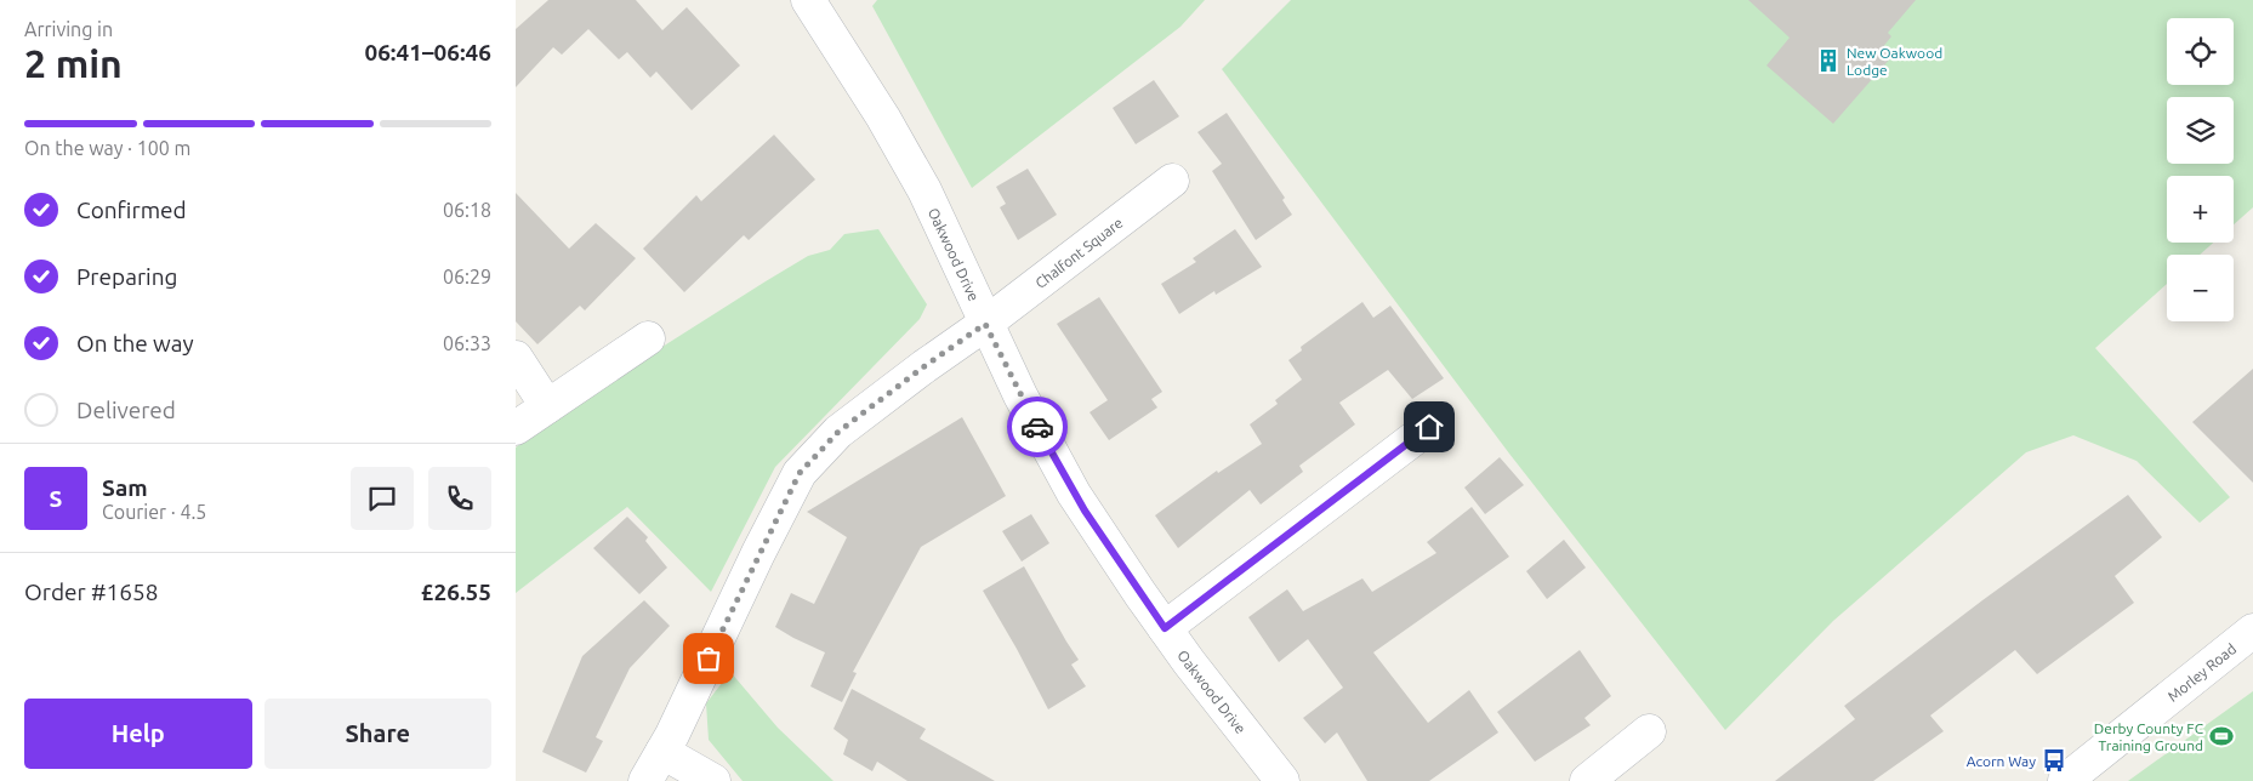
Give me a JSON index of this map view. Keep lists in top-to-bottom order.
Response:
{
  "streets": {
    "street": ["Chalfont Square", "Oakwood Drive", "Morley Road"]
  },
  "crossings": [
    ["Chalfont Square", "Oakwood Drive"]
  ],
  "places": {
    "building": ["New Oakwood Lodge"],
    "sports": ["Derby County FC Training Ground"],
    "bus stop": ["Acorn Way"]
  },
  "page": {
    "heading": ["2 min", "Arriving in", "06:41–06:46"],
    "panel": [
      "Sam",
      "Courier · 4.5",
      "Order #1658",
      "£26.55"
    ],
    "map_buttons": ["+", "−"],
    "bar": "On the way · 100 m",
    "list": [
      ["Confirmed", "06:18"],
      ["Preparing", "06:29"],
      ["On the way", "06:33"],
      "Delivered"
    ],
    "round": "S",
    "buttons": ["Help", "Share"]
  }
}
